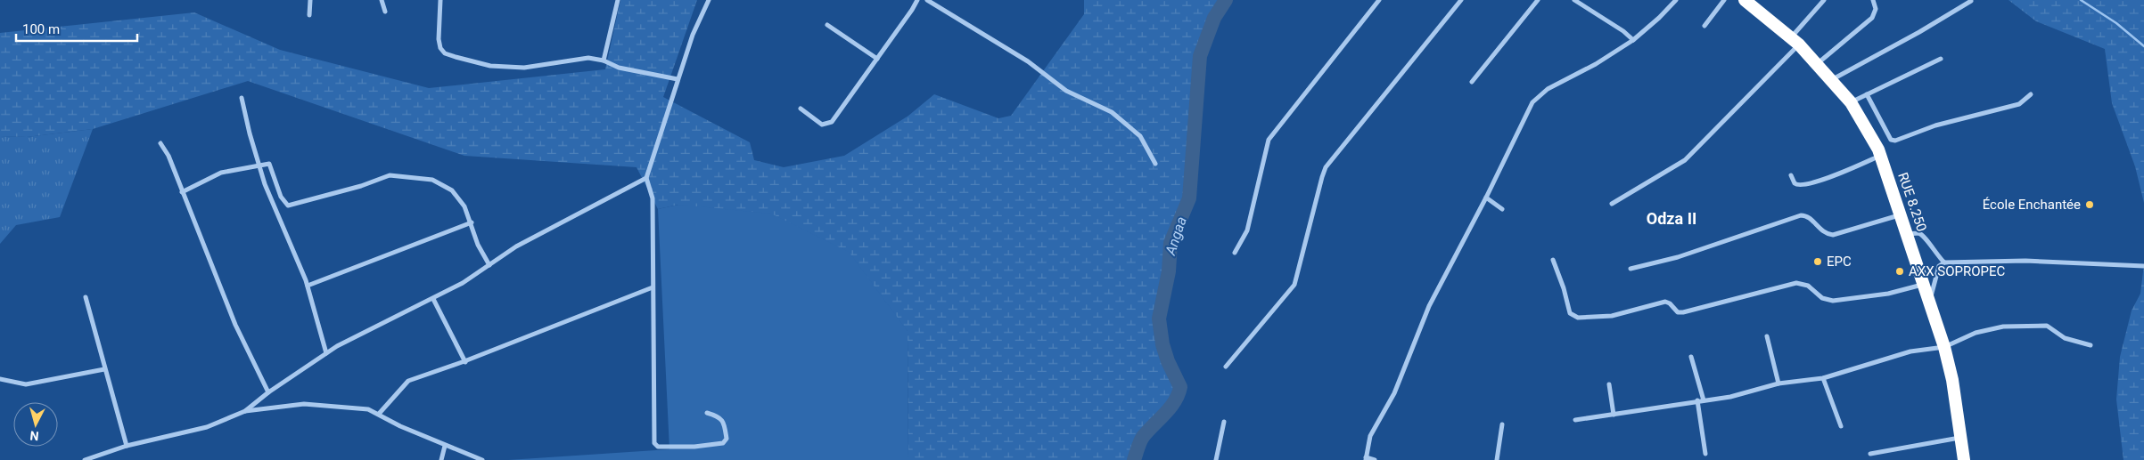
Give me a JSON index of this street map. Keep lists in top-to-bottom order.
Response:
{
  "streets": {
    "highway": ["RUE 8.250"]
  },
  "districts": ["Odza II"],
  "water": ["Angaa"],
  "places": ["École Enchantée", "EPC", "AXX SOPROPEC"],
  "scale_bar": "100 m",
  "north": "bottom"
}
